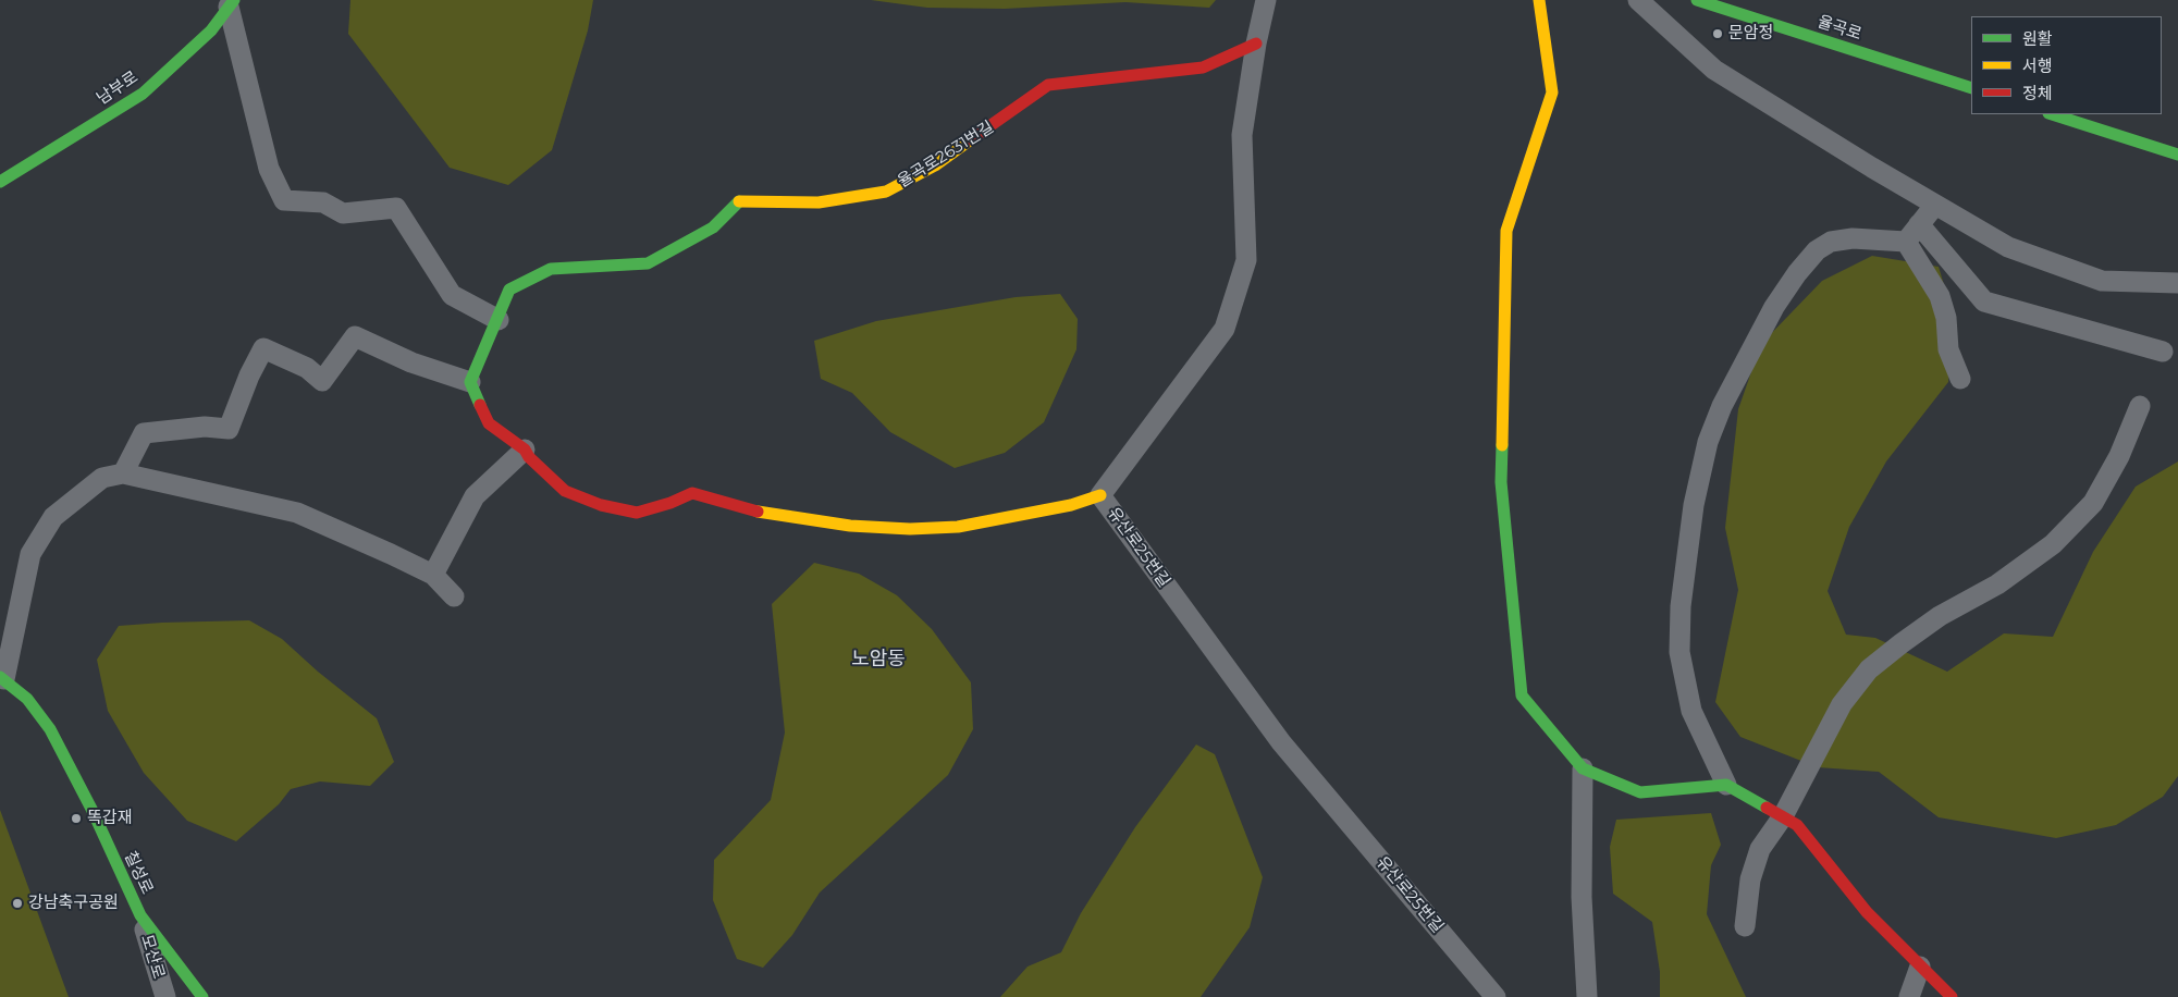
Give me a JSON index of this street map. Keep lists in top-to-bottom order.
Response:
{
  "streets": {
    "street": [
      "율곡로",
      "남부로",
      "율곡로2631번길",
      "유산로25번길",
      "칠성로",
      "모산로"
    ]
  },
  "crossings": [
    ["칠성로", "모산로"]
  ],
  "districts": ["노암동"],
  "places": ["문암정", "똑갑재", "강남축구공원"],
  "legend": ["원활", "서행", "정체"]
}
